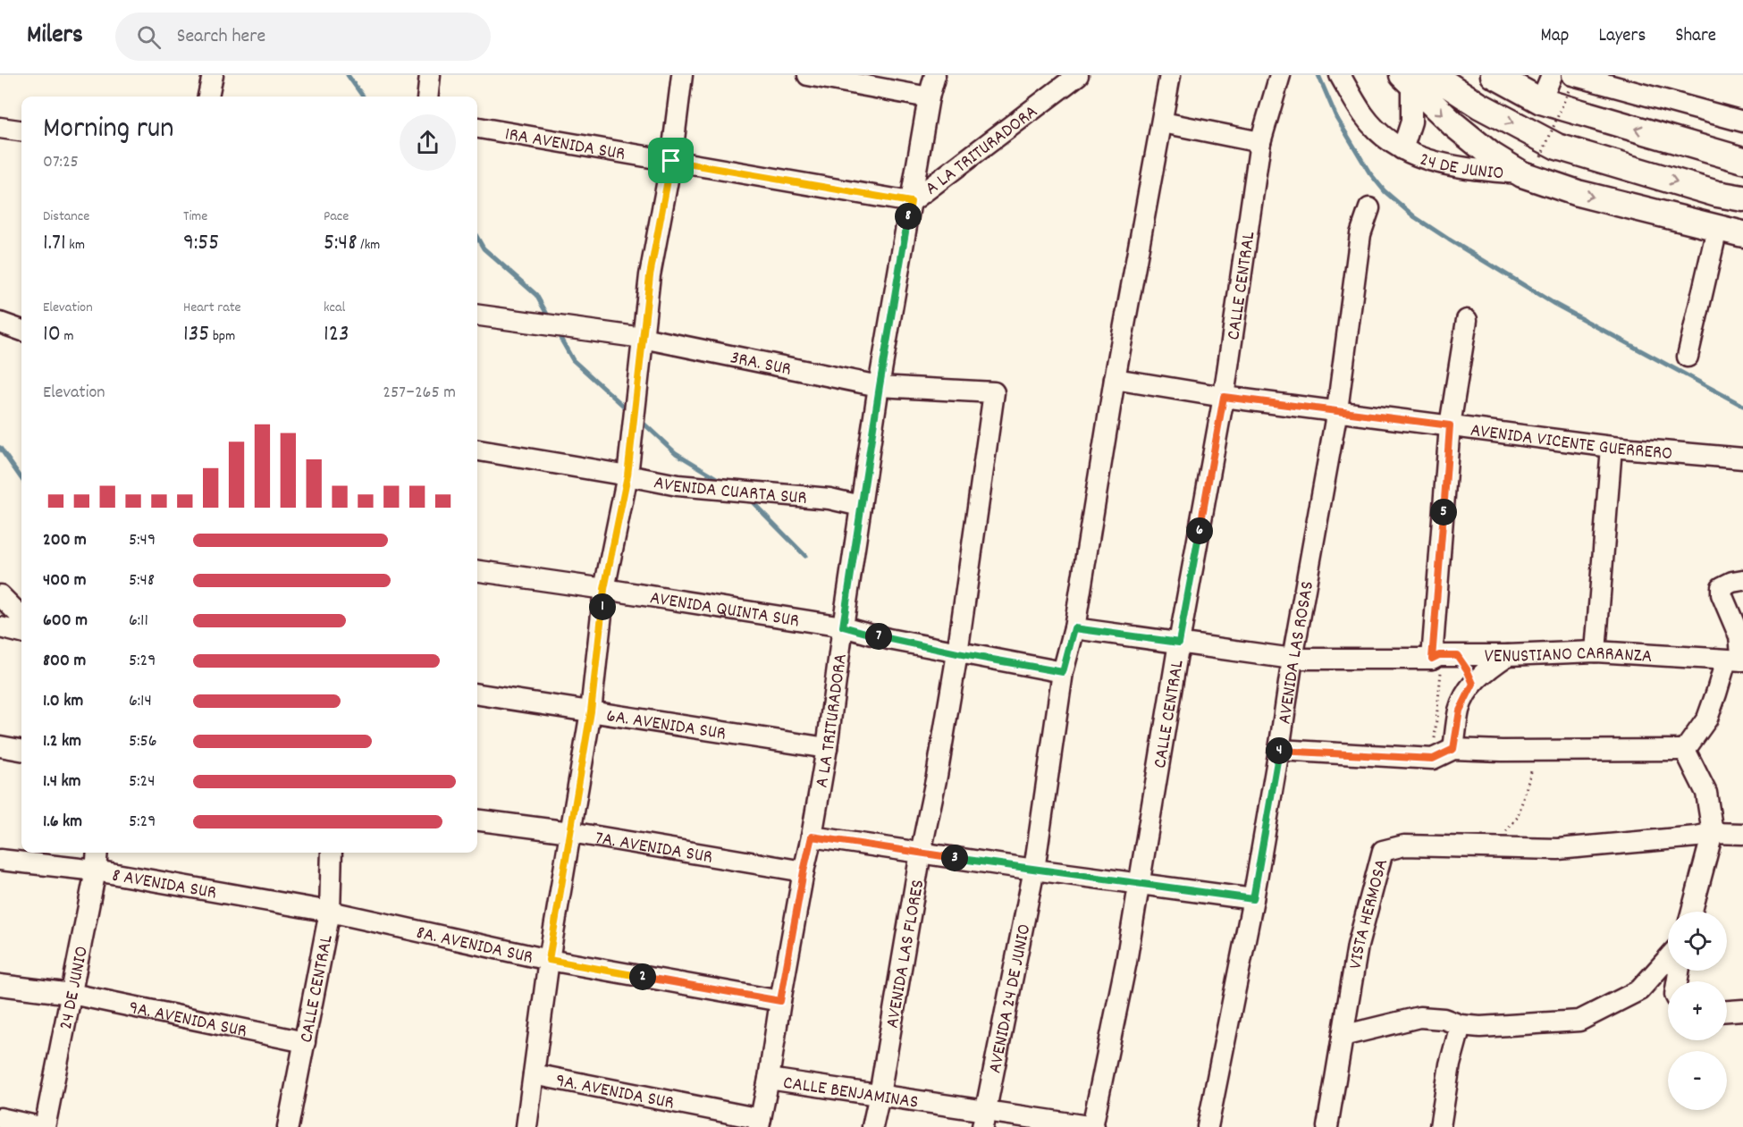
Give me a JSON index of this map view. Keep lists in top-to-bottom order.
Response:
{
  "streets": {
    "street": [
      "1RA AVENIDA SUR",
      "A LA TRITURADORA",
      "24 DE JUNIO",
      "CALLE CENTRAL",
      "3RA. SUR",
      "AVENIDA VICENTE GUERRERO",
      "AVENIDA CUARTA SUR",
      "AVENIDA QUINTA SUR",
      "AVENIDA LAS ROSAS",
      "VENUSTIANO CARRANZA",
      "6A. AVENIDA SUR",
      "7A. AVENIDA SUR",
      "8 AVENIDA SUR",
      "VISTA HERMOSA",
      "8A. AVENIDA SUR",
      "AVENIDA LAS FLORES",
      "AVENIDA 24 DE JUNIO",
      "9A. AVENIDA SUR",
      "CALLE BENJAMINAS"
    ]
  },
  "crossings": [
    ["1RA AVENIDA SUR", "A LA TRITURADORA"],
    ["A LA TRITURADORA", "3RA. SUR"],
    ["A LA TRITURADORA", "AVENIDA CUARTA SUR"],
    ["A LA TRITURADORA", "AVENIDA QUINTA SUR"],
    ["A LA TRITURADORA", "6A. AVENIDA SUR"],
    ["A LA TRITURADORA", "7A. AVENIDA SUR"],
    ["A LA TRITURADORA", "8A. AVENIDA SUR"],
    ["A LA TRITURADORA", "9A. AVENIDA SUR"],
    ["A LA TRITURADORA", "CALLE BENJAMINAS"],
    ["24 DE JUNIO", "8 AVENIDA SUR"],
    ["24 DE JUNIO", "9A. AVENIDA SUR"],
    ["CALLE CENTRAL", "AVENIDA VICENTE GUERRERO"],
    ["CALLE CENTRAL", "VENUSTIANO CARRANZA"],
    ["CALLE CENTRAL", "8 AVENIDA SUR"],
    ["CALLE CENTRAL", "8A. AVENIDA SUR"],
    ["CALLE CENTRAL", "9A. AVENIDA SUR"],
    ["CALLE CENTRAL", "CALLE BENJAMINAS"],
    ["3RA. SUR", "AVENIDA LAS FLORES"],
    ["AVENIDA VICENTE GUERRERO", "AVENIDA LAS ROSAS"],
    ["AVENIDA VICENTE GUERRERO", "AVENIDA 24 DE JUNIO"],
    ["AVENIDA QUINTA SUR", "AVENIDA LAS FLORES"],
    ["AVENIDA QUINTA SUR", "AVENIDA 24 DE JUNIO"],
    ["AVENIDA LAS ROSAS", "VENUSTIANO CARRANZA"],
    ["VENUSTIANO CARRANZA", "AVENIDA 24 DE JUNIO"],
    ["8 AVENIDA SUR", "8A. AVENIDA SUR"],
    ["AVENIDA LAS FLORES", "CALLE BENJAMINAS"],
    ["AVENIDA 24 DE JUNIO", "CALLE BENJAMINAS"]
  ],
  "page": {
    "header": "Milers",
    "search": "Search here",
    "nav": ["Map", "Layers", "Share"],
    "heading": ["Morning run", "07:25"],
    "stats": [
      ["Distance", "1.71 km"],
      ["Time", "9:55"],
      ["Pace", "5:48 /km"],
      ["Elevation", "10 m"],
      ["Heart rate", "135 bpm"],
      ["kcal", "123"]
    ],
    "pins": [
      "8",
      "5",
      "6",
      "1",
      "7",
      "4",
      "3",
      "2"
    ],
    "chart": ["Elevation", "257–265 m"],
    "list": [
      {
        "name": "200 m",
        "note": "5:49"
      },
      {
        "name": "400 m",
        "note": "5:48"
      },
      {
        "name": "600 m",
        "note": "6:11"
      },
      {
        "name": "800 m",
        "note": "5:29"
      },
      {
        "name": "1.0 km",
        "note": "6:14"
      },
      {
        "name": "1.2 km",
        "note": "5:56"
      },
      {
        "name": "1.4 km",
        "note": "5:24"
      },
      {
        "name": "1.6 km",
        "note": "5:29"
      }
    ],
    "map_buttons": ["+", "−"]
  }
}
